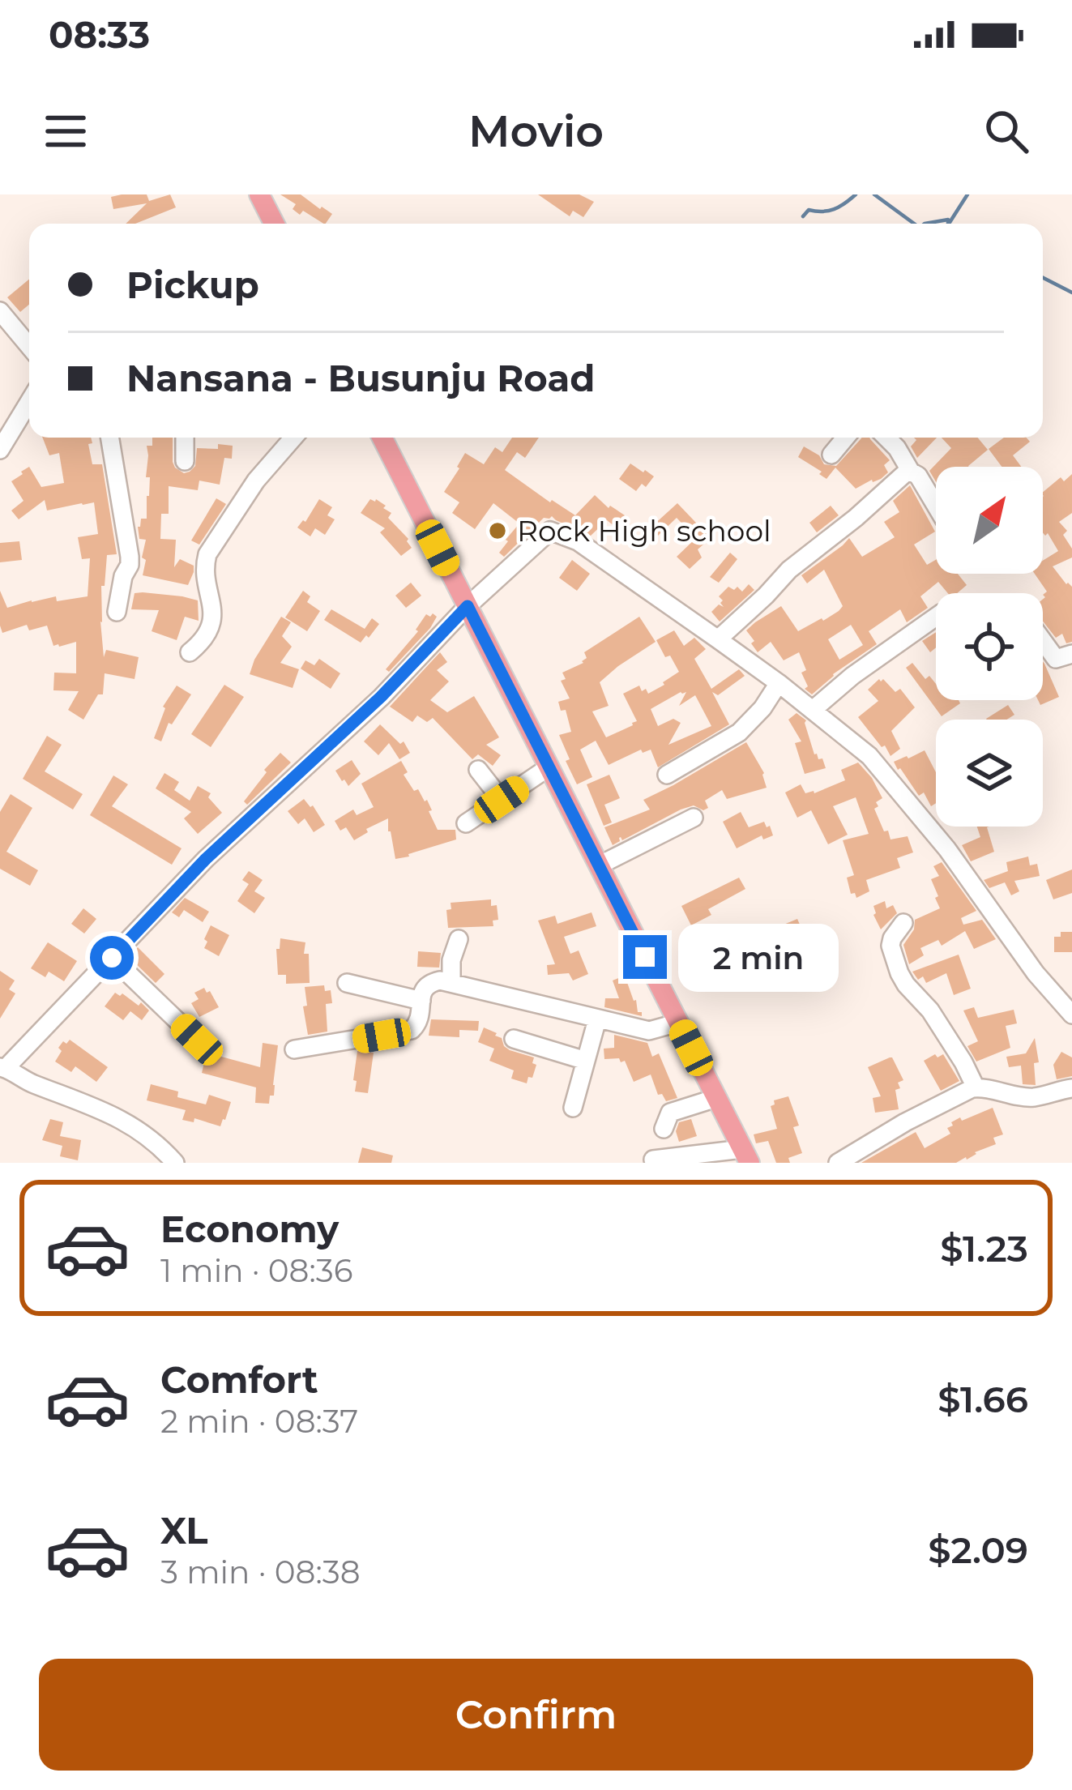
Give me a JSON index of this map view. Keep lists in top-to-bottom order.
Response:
{
  "places": ["Rock High school"],
  "north": "top right",
  "page": {
    "status": "08:33",
    "header": "Movio",
    "banner": ["Pickup", "Nansana - Busunju Road"],
    "bubble": "2 min",
    "list": [
      {
        "name": "Economy",
        "note": "1 min · 08:36",
        "value": "$1.23"
      },
      {
        "name": "Comfort",
        "note": "2 min · 08:37",
        "value": "$1.66"
      },
      {
        "name": "XL",
        "note": "3 min · 08:38",
        "value": "$2.09"
      }
    ],
    "buttons": "Confirm"
  }
}
